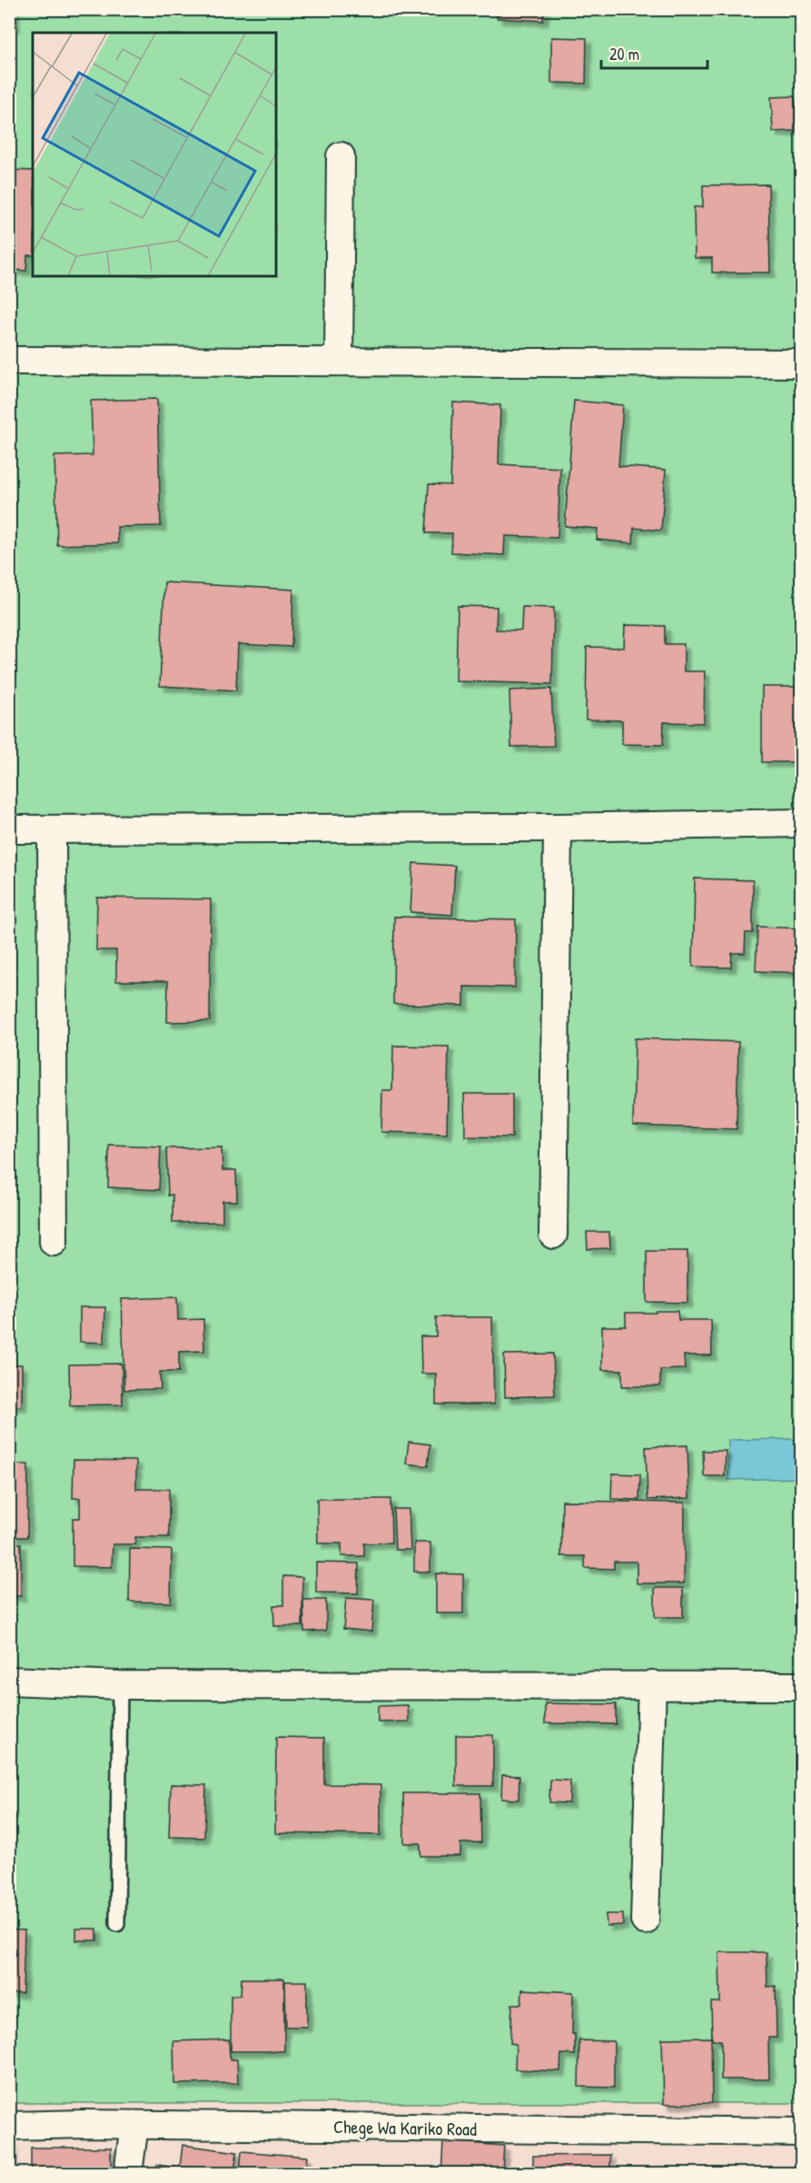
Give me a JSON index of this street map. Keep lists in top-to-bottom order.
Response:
{
  "streets": {
    "street": ["Chege Wa Kariko Road"]
  },
  "scale_bar": "20 m"
}
